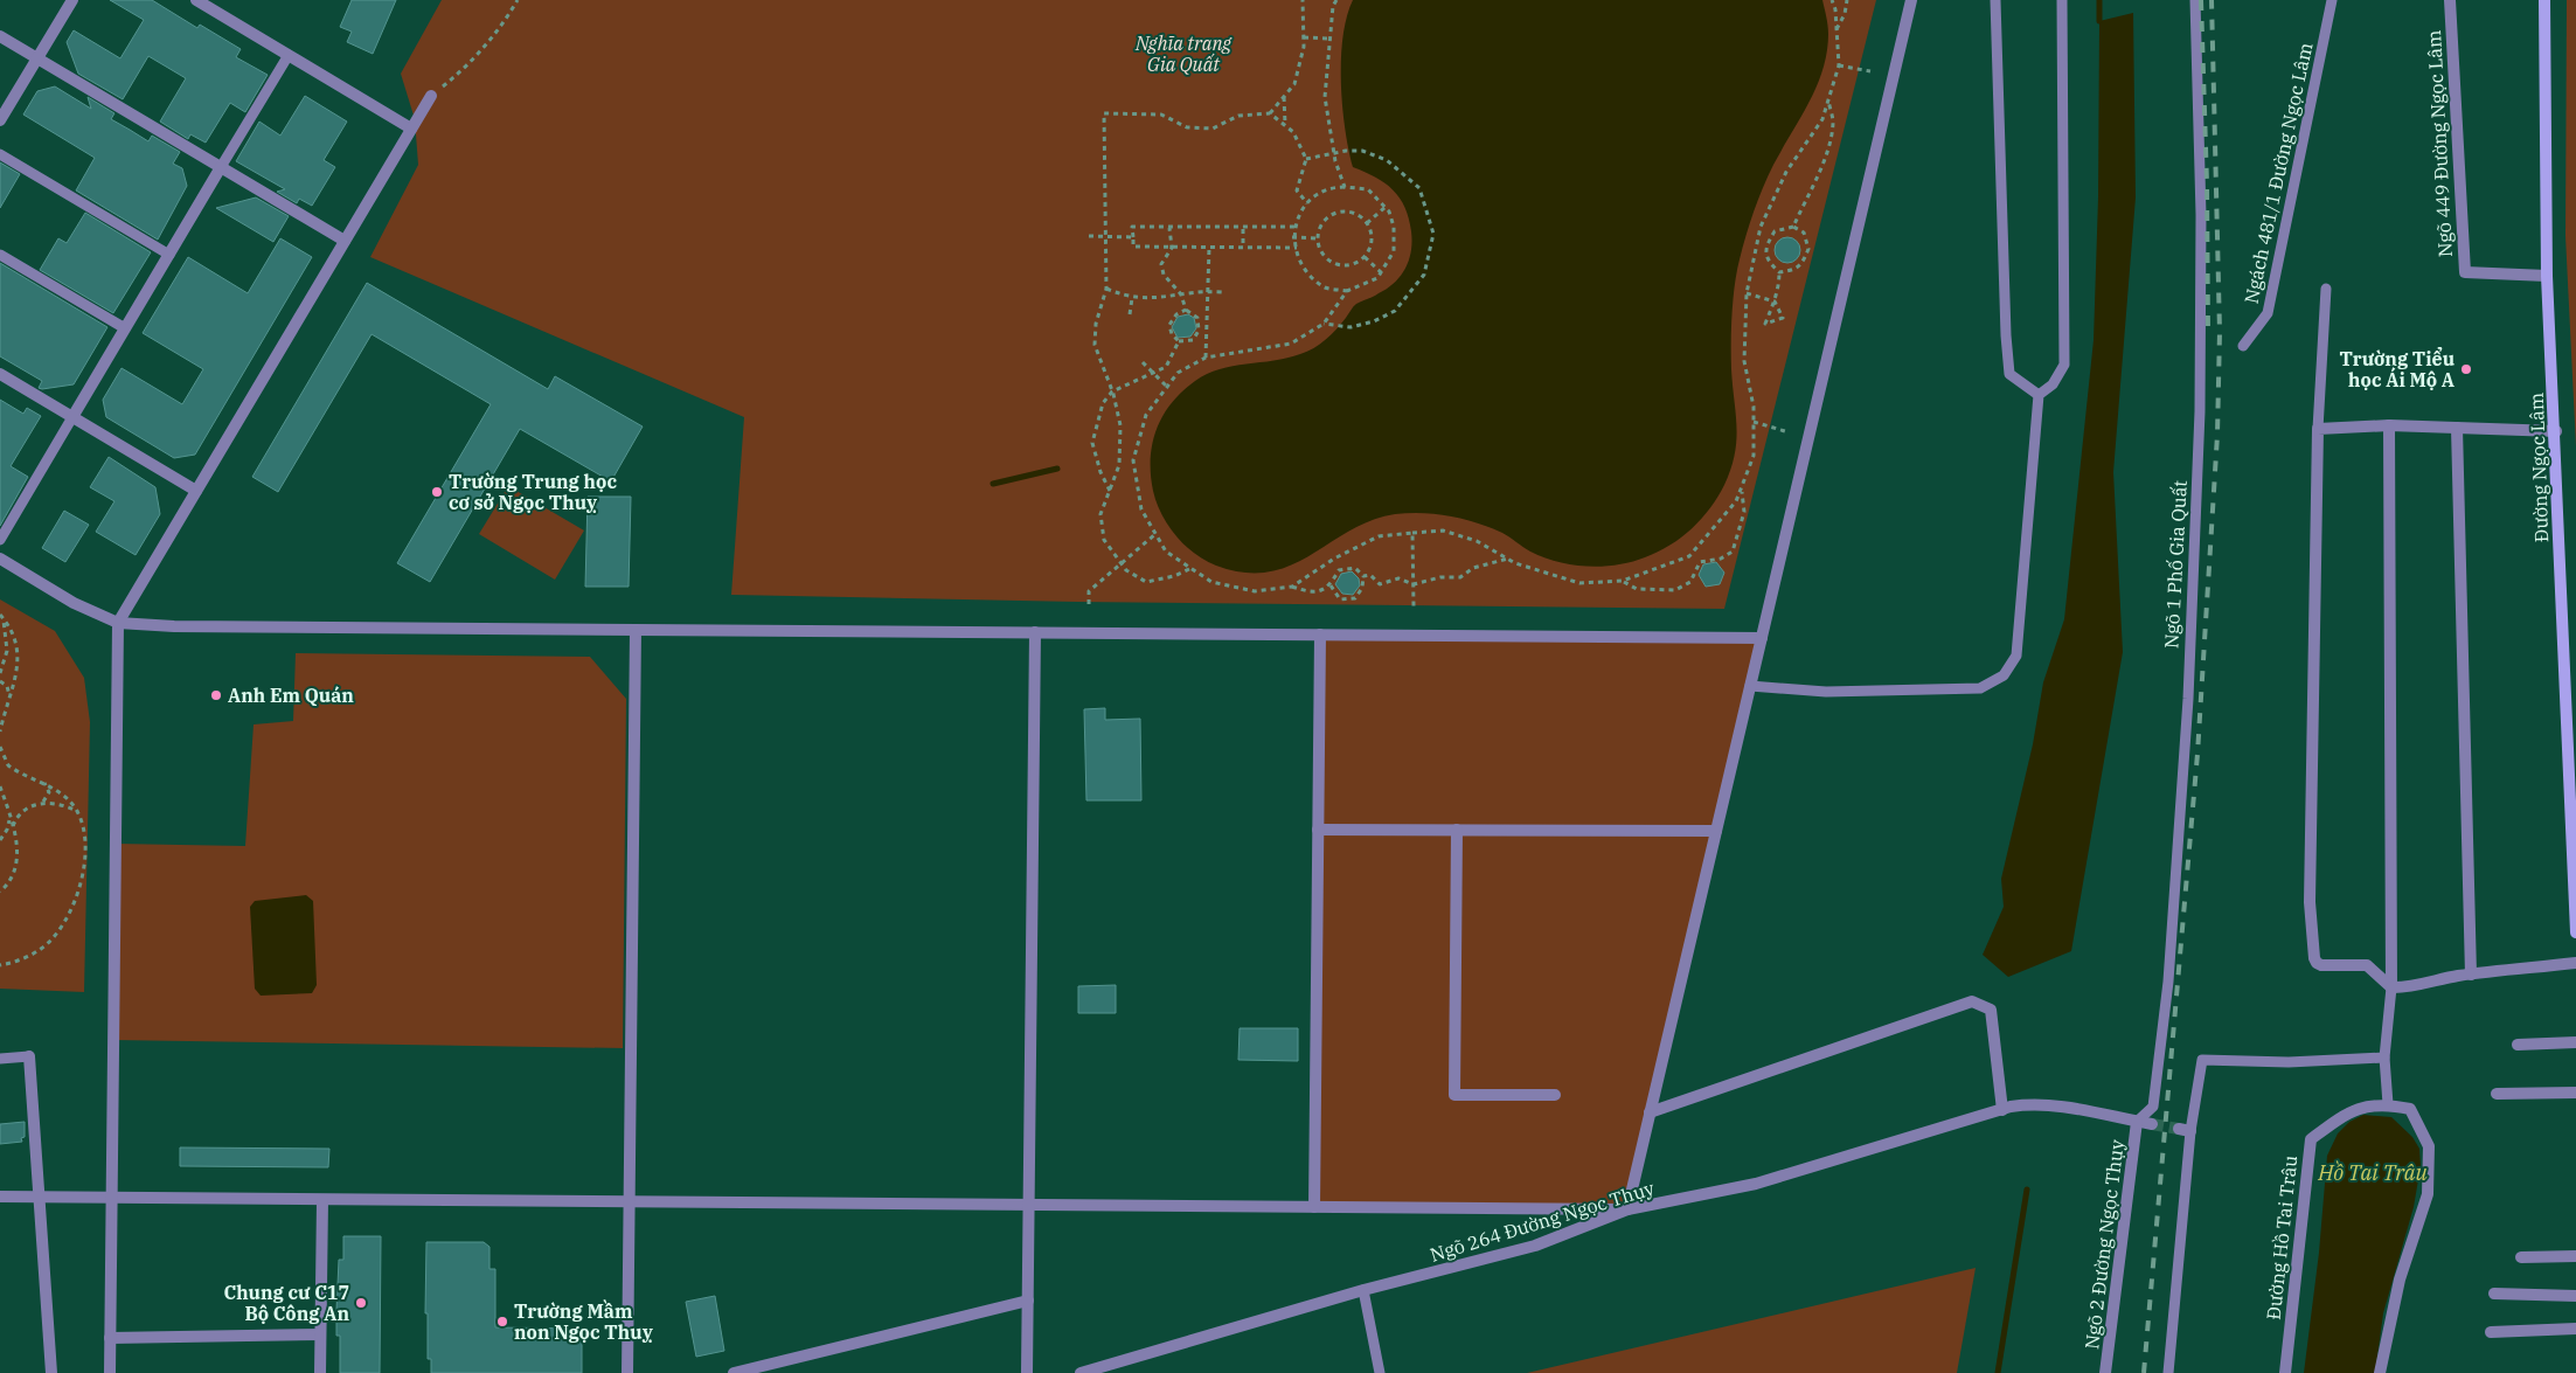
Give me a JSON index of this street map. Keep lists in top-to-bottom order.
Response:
{
  "streets": {
    "main road": ["Đường Ngọc Lâm"],
    "street": [
      "Ngõ 449 Đường Ngọc Lâm",
      "Ngõ 264 Đường Ngọc Thụy",
      "Đường Hồ Tai Trâu",
      "Ngõ 2 Đường Ngọc Thụy"
    ],
    "lane": ["Ngách 481/1 Đường Ngọc Lâm", "Ngõ 1 Phố Gia Quất"]
  },
  "crossings": [
    ["Ngõ 449 Đường Ngọc Lâm", "Đường Ngọc Lâm"],
    ["Ngõ 1 Phố Gia Quất", "Ngõ 264 Đường Ngọc Thụy"],
    ["Ngõ 1 Phố Gia Quất", "Ngõ 2 Đường Ngọc Thụy"],
    ["Ngõ 264 Đường Ngọc Thụy", "Ngõ 2 Đường Ngọc Thụy"]
  ],
  "water": ["Hồ Tai Trâu"],
  "parks": ["Nghĩa trang Gia Quất"],
  "places": [
    "Trường Tiểu học Ái Mộ A",
    "Trường Trung học cơ sở Ngọc Thuỵ",
    "Anh Em Quán",
    "Chung cư C17 Bộ Công An",
    "Trường Mầm non Ngọc Thuỵ"
  ]
}
